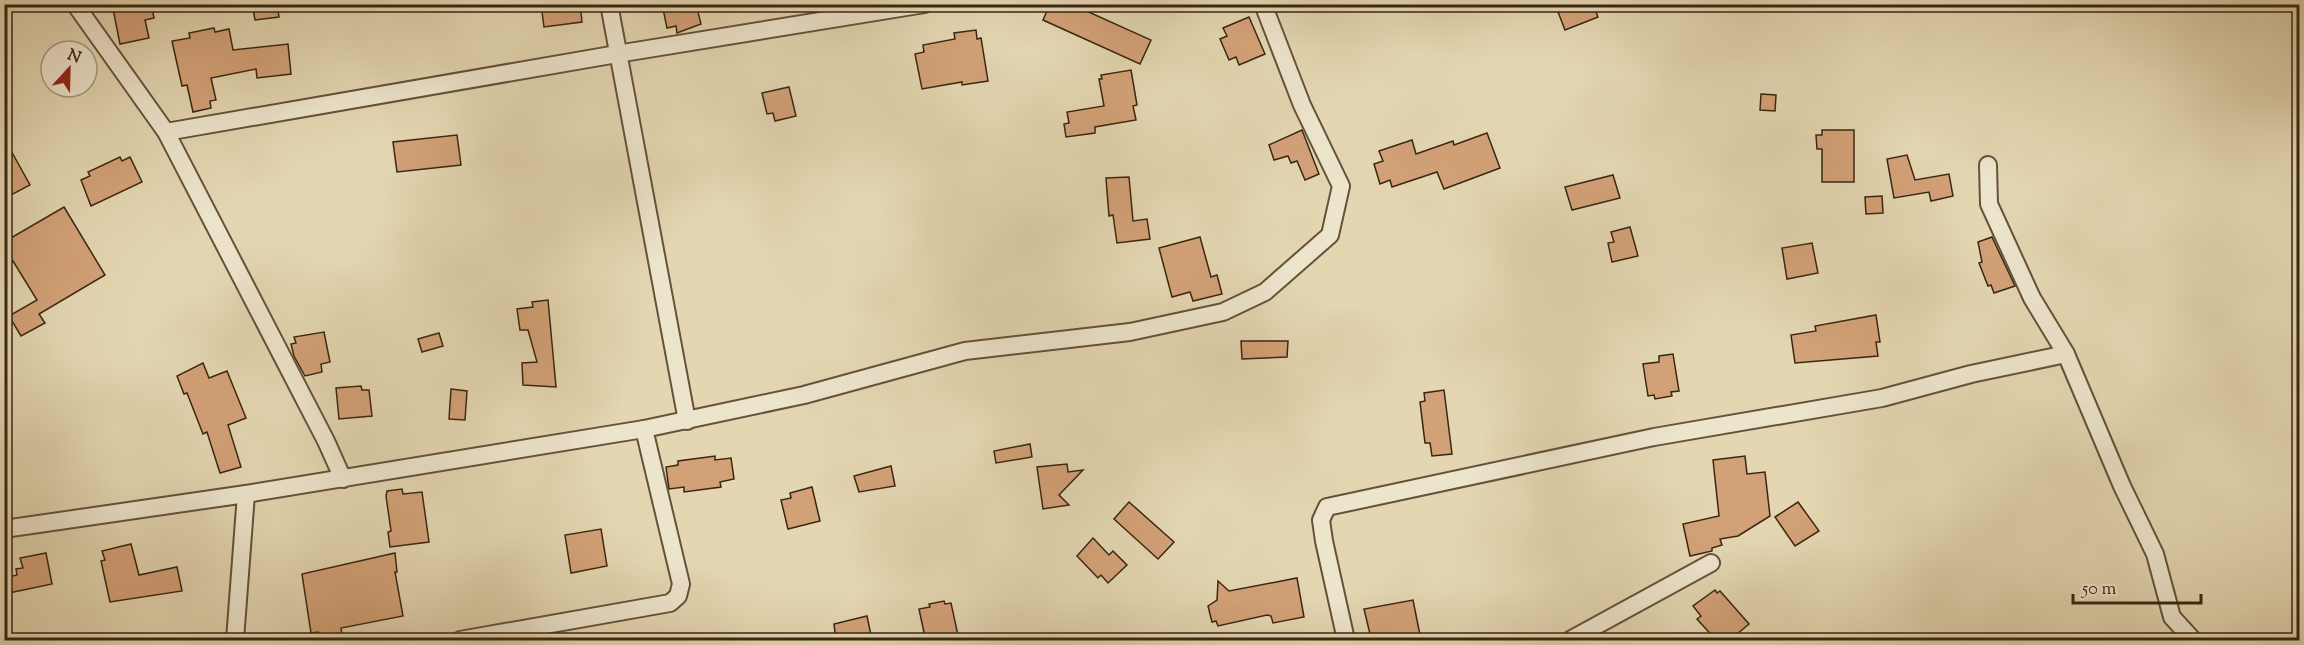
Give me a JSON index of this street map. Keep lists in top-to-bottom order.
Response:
{
  "scale_bar": "50 m",
  "north": "top"
}
